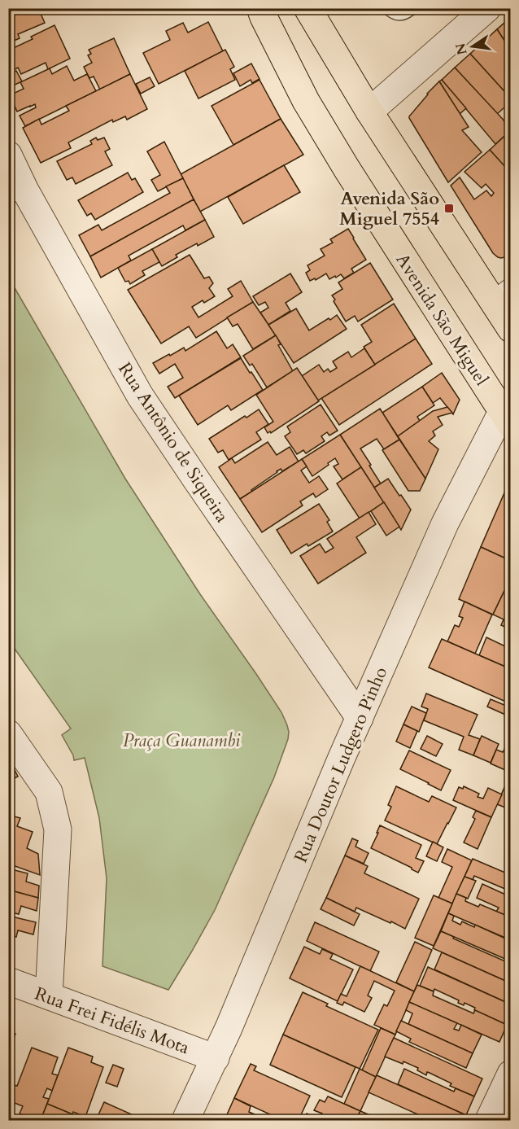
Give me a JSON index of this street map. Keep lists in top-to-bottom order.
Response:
{
  "streets": {
    "main road": ["Avenida São Miguel"],
    "street": ["Rua Antônio de Siqueira", "Rua Doutor Ludgero Pinho", "Rua Frei Fidélis Mota"]
  },
  "crossings": [
    ["Avenida São Miguel", "Rua Doutor Ludgero Pinho"],
    ["Rua Antônio de Siqueira", "Rua Doutor Ludgero Pinho"],
    ["Rua Doutor Ludgero Pinho", "Rua Frei Fidélis Mota"]
  ],
  "parks": ["Praça Guanambi"],
  "places": {
    "transit": ["Avenida São Miguel 7554"]
  },
  "north": "left"
}
